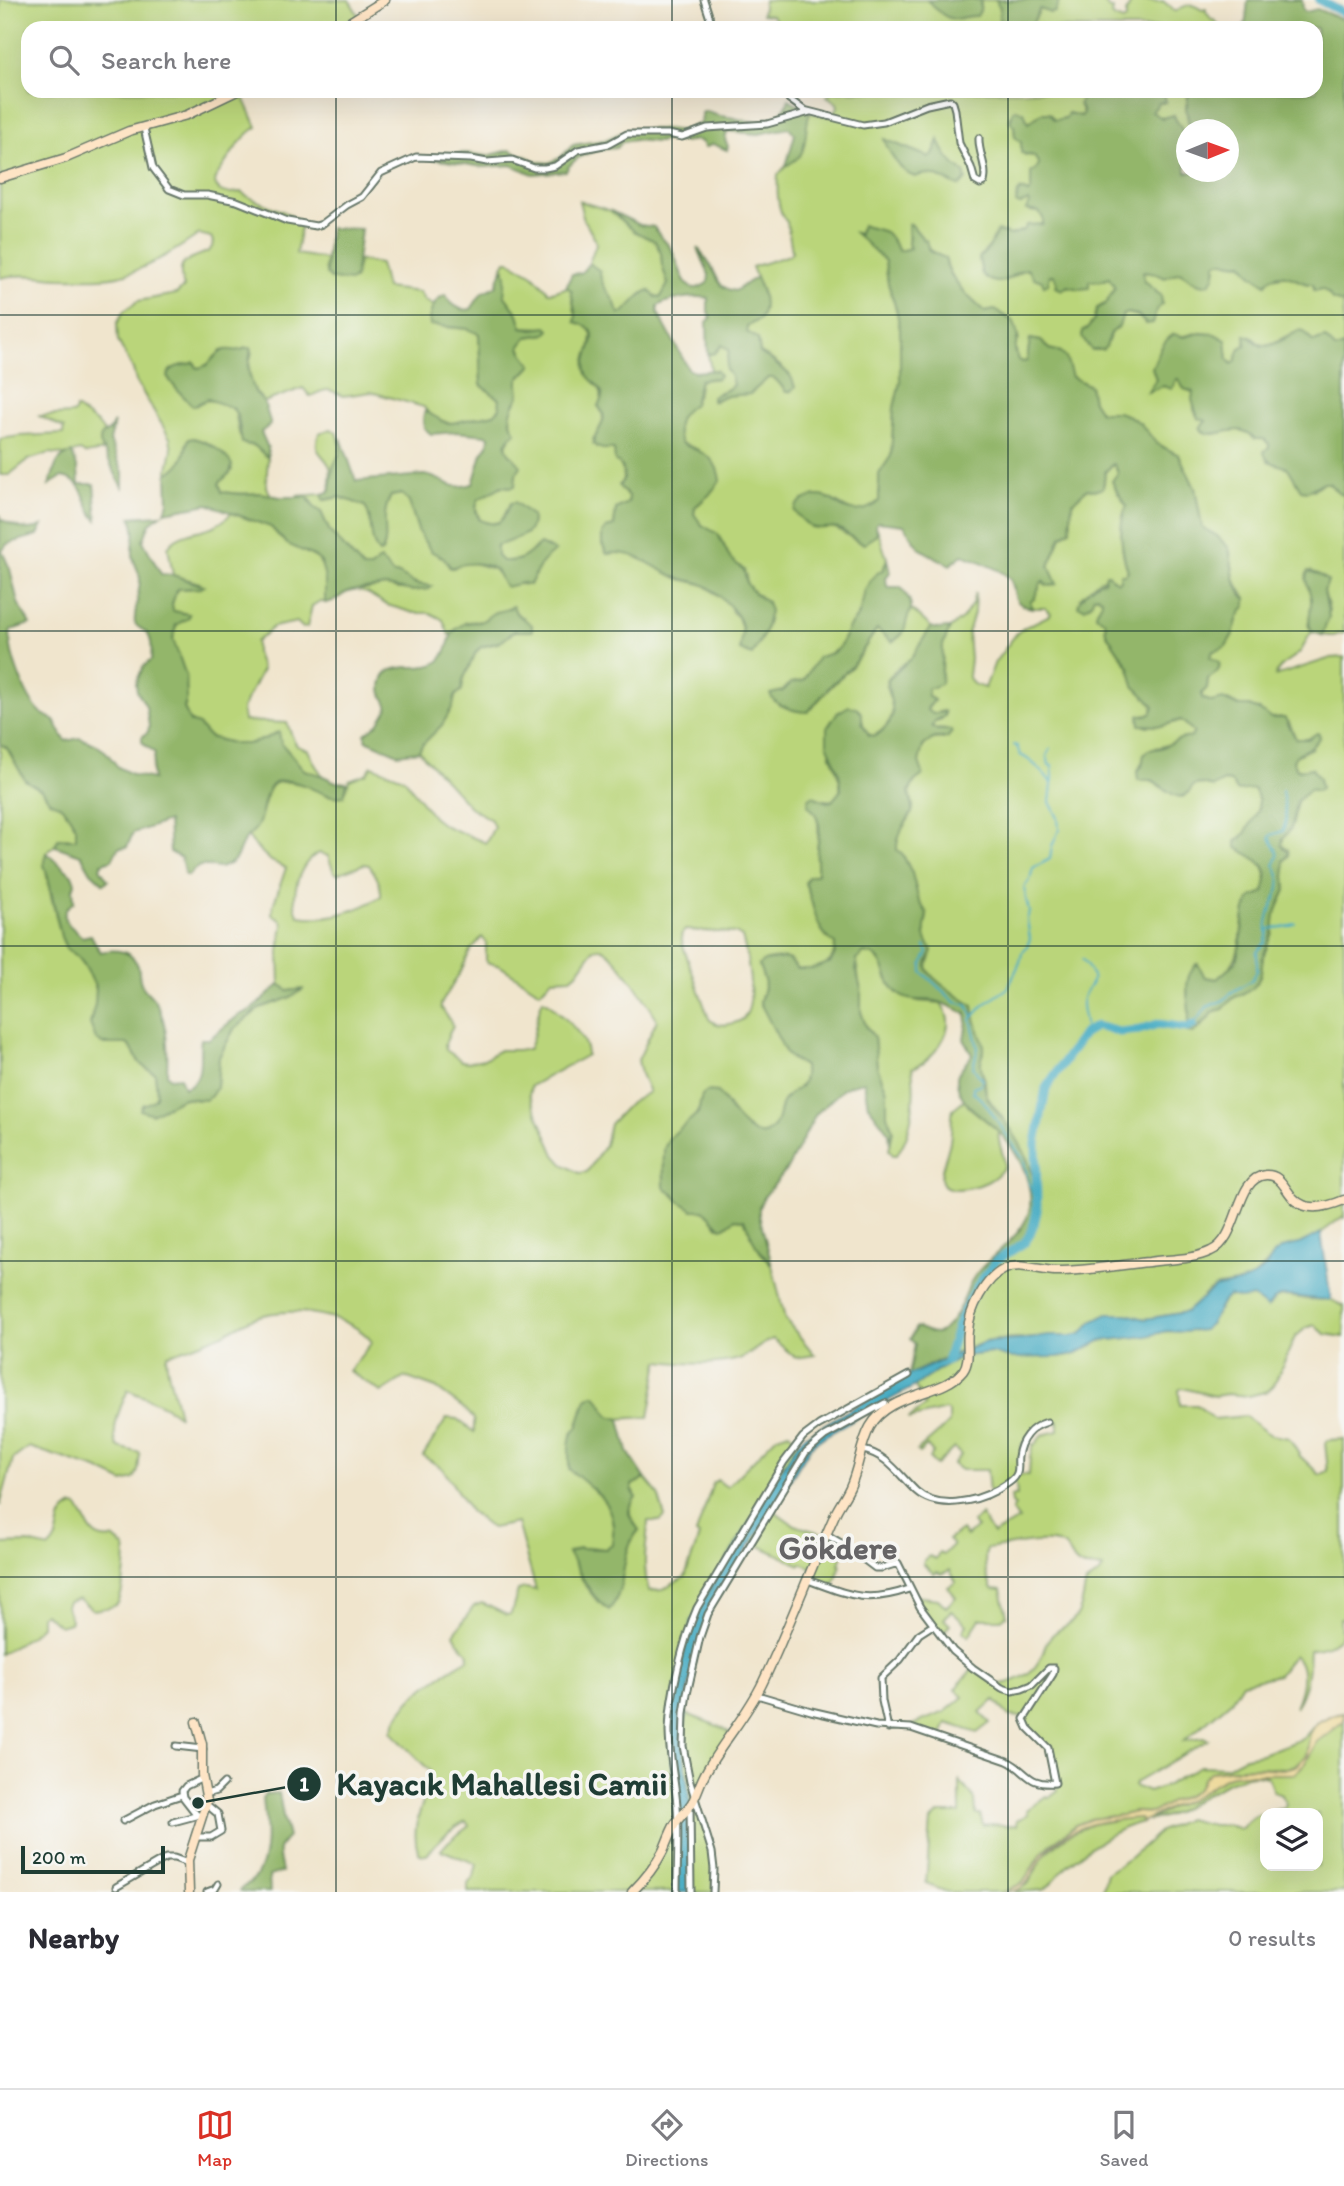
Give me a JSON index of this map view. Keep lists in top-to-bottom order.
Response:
{
  "districts": ["Gökdere"],
  "places": ["Kayacık Mahallesi Camii"],
  "scale_bar": "200 m",
  "north": "right",
  "page": {
    "search": "Search here",
    "scale": "200 m",
    "heading": ["Nearby", "0 results"],
    "nav": ["Map", "Directions", "Saved"]
  }
}
